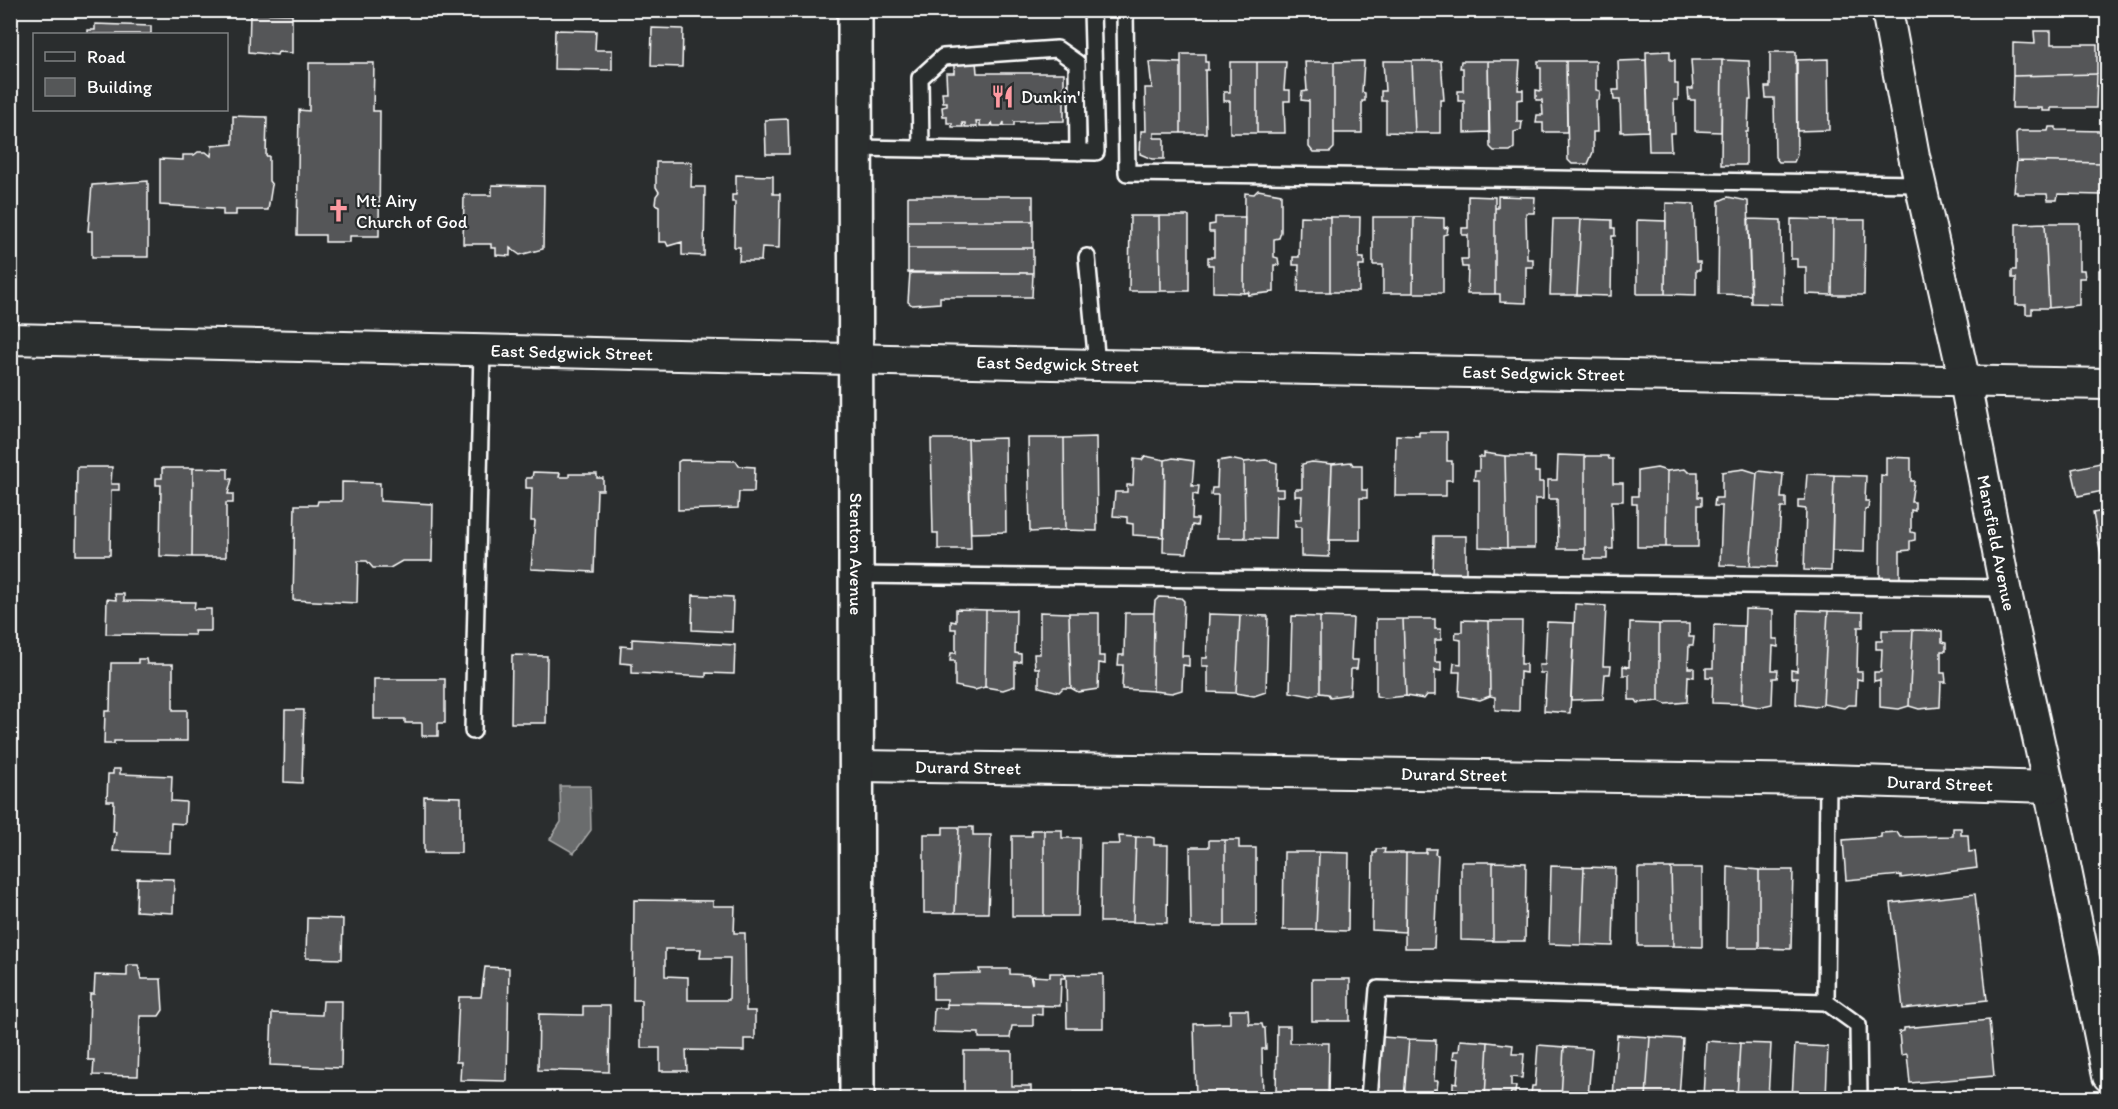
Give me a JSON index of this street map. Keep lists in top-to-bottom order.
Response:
{
  "streets": {
    "main road": ["Stenton Avenue"],
    "street": ["East Sedgwick Street", "Mansfield Avenue", "Durard Street"]
  },
  "crossings": [
    ["East Sedgwick Street", "Mansfield Avenue"],
    ["East Sedgwick Street", "Stenton Avenue"],
    ["Mansfield Avenue", "Durard Street"],
    ["Stenton Avenue", "Durard Street"]
  ],
  "places": {
    "restaurant": ["Dunkin'"],
    "church": ["Mt. Airy Church of God"]
  },
  "legend": ["Road", "Building"]
}
